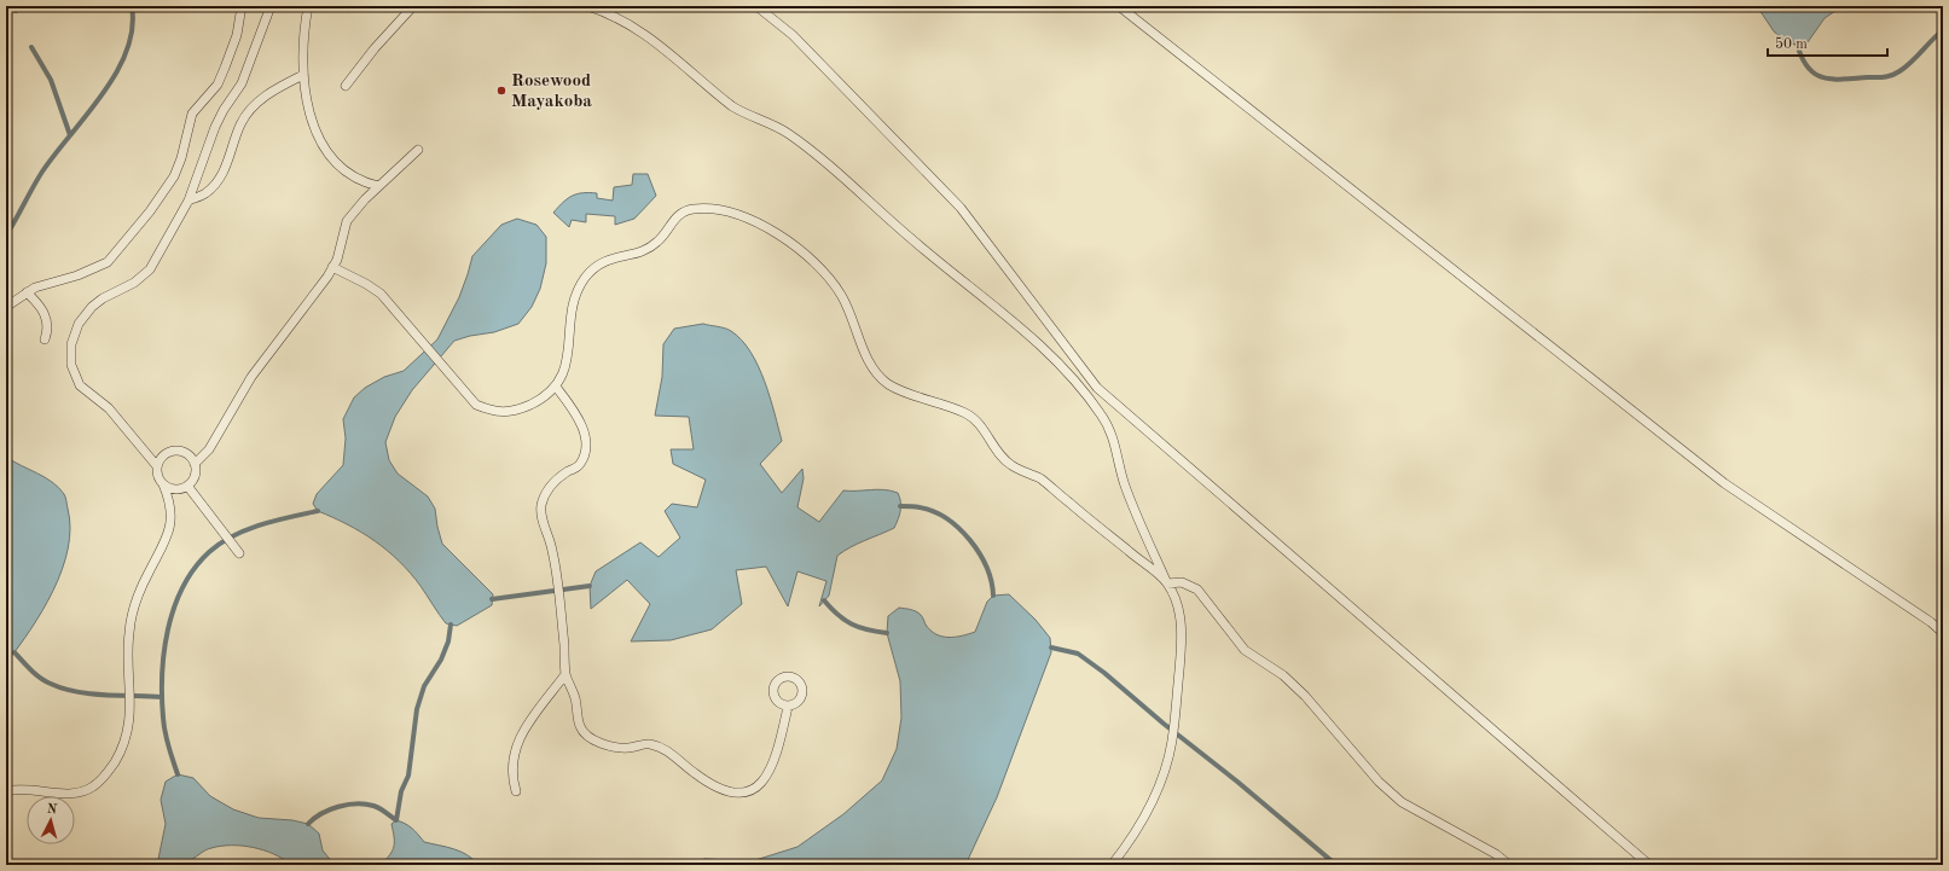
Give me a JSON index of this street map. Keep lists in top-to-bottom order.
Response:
{
  "places": ["Rosewood Mayakoba"],
  "scale_bar": "50 m",
  "north": "top"
}
